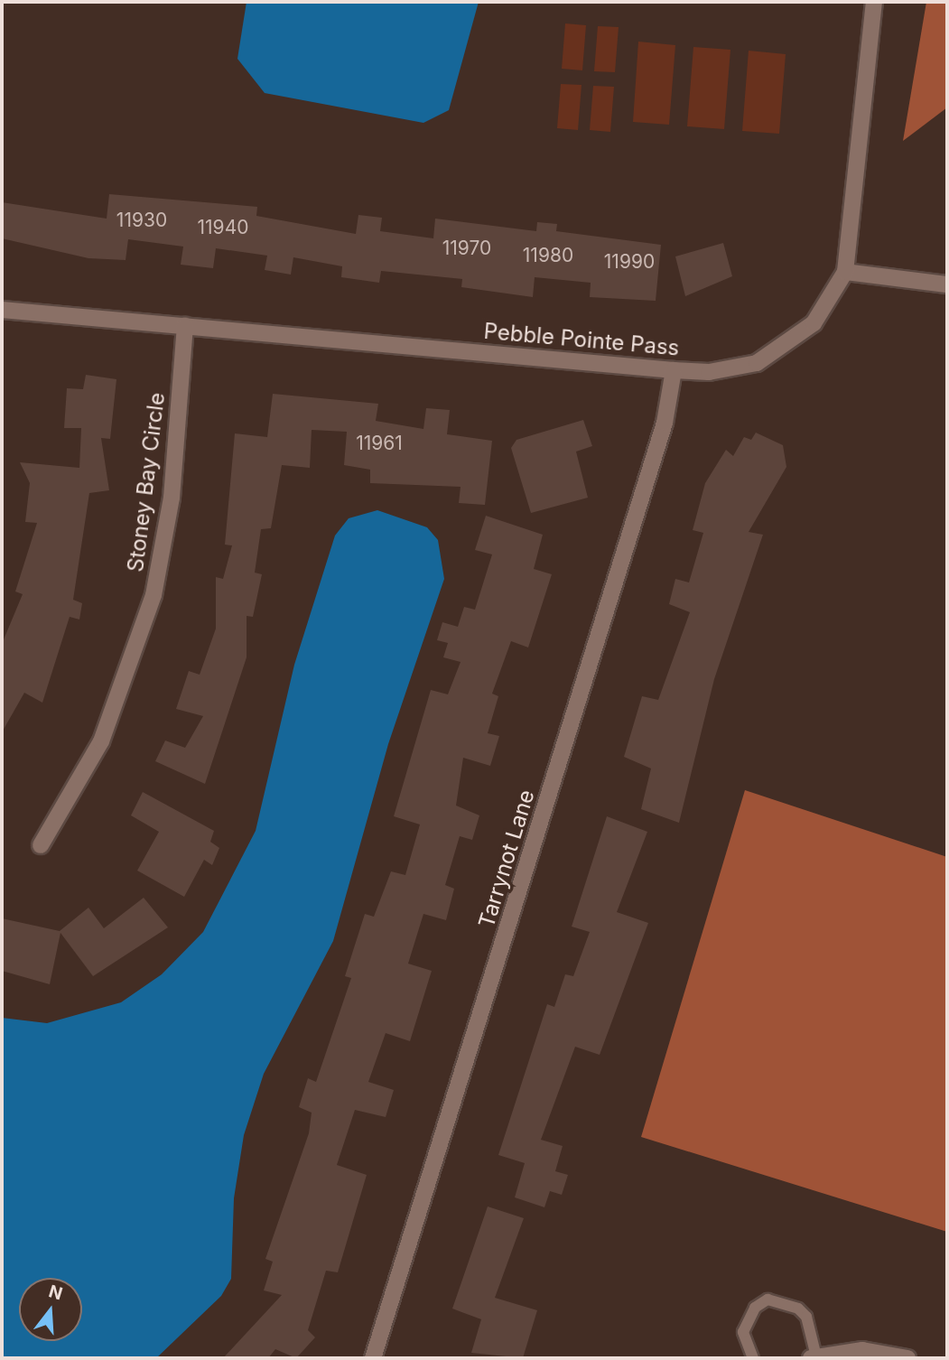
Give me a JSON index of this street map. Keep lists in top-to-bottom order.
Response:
{
  "streets": {
    "street": ["Pebble Pointe Pass", "Stoney Bay Circle", "Tarrynot Lane"]
  },
  "crossings": [
    ["Pebble Pointe Pass", "Stoney Bay Circle"],
    ["Pebble Pointe Pass", "Tarrynot Lane"]
  ],
  "house_numbers": [
    "11930",
    "11940",
    "11970",
    "11980",
    "11990",
    "11961"
  ],
  "north": "top"
}
